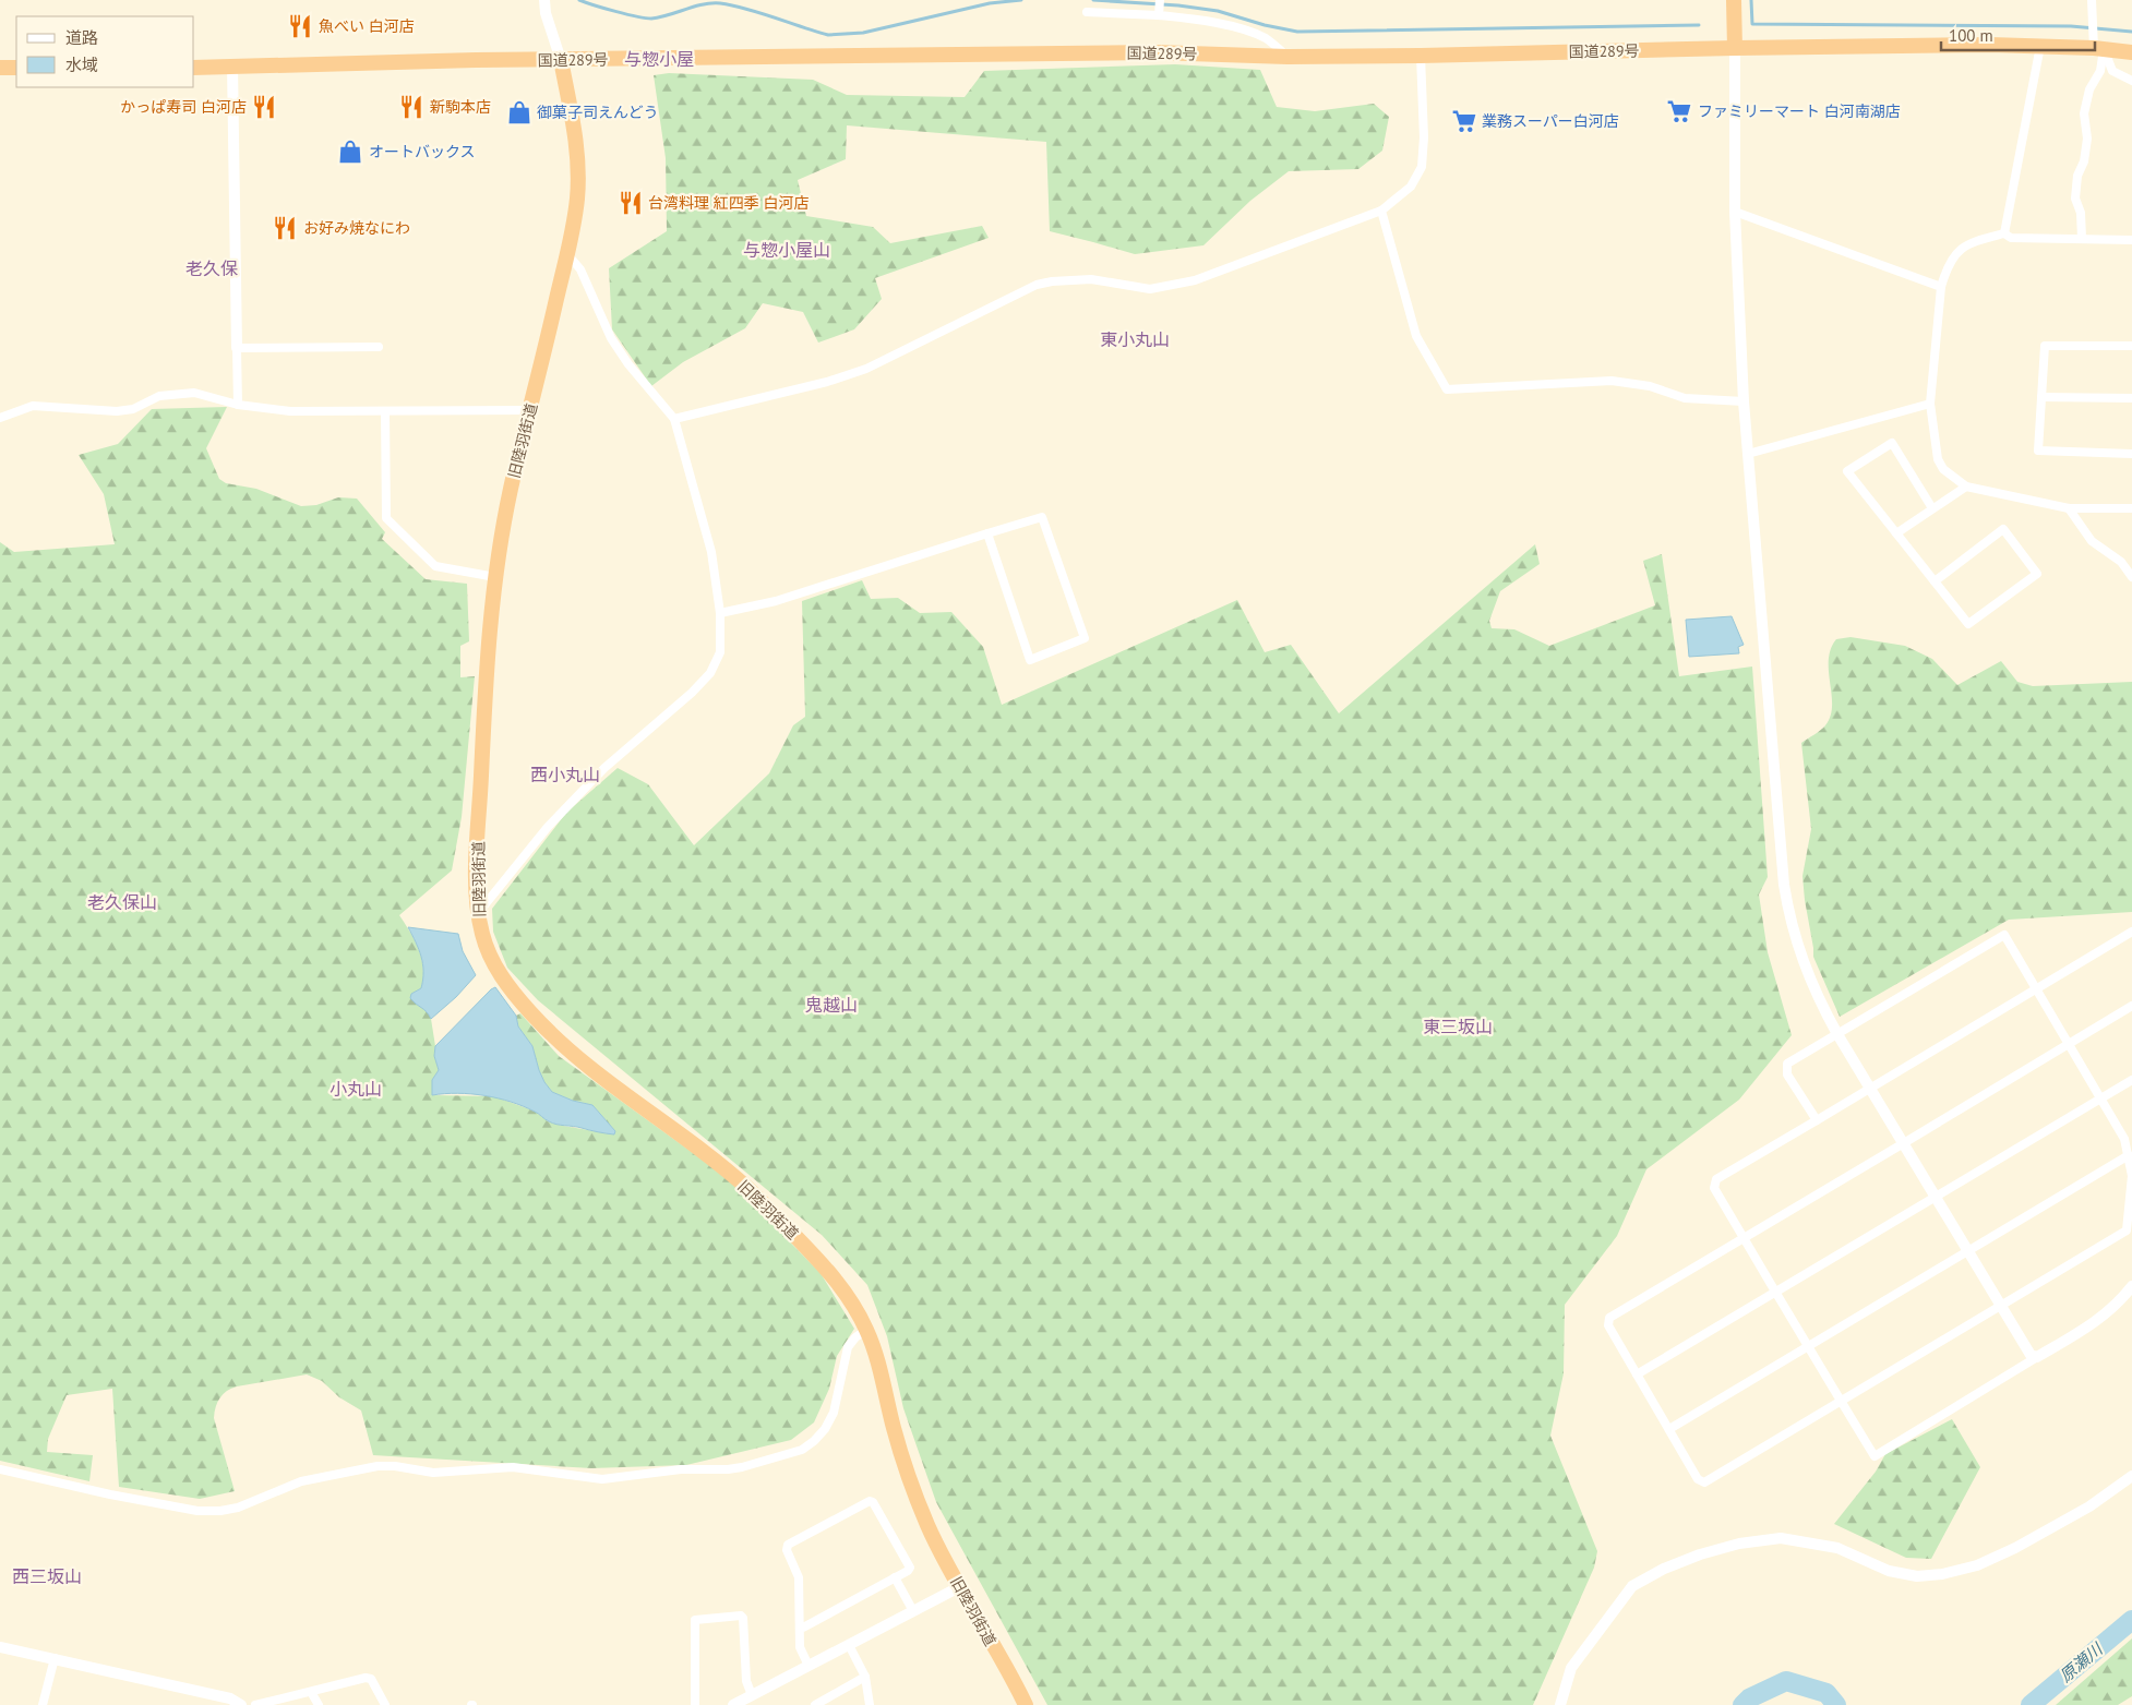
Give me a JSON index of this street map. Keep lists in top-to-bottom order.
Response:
{
  "streets": {
    "highway": ["国道289号", "旧陸羽街道"]
  },
  "crossings": [
    ["国道289号", "旧陸羽街道"]
  ],
  "districts": [
    "与惣小屋",
    "与惣小屋山",
    "老久保",
    "東小丸山",
    "西小丸山",
    "老久保山",
    "鬼越山",
    "東三坂山",
    "小丸山",
    "西三坂山"
  ],
  "water": ["原瀬川"],
  "places": {
    "restaurant": [
      "魚べい 白河店",
      "かっぱ寿司 白河店",
      "新駒本店",
      "台湾料理 紅四季 白河店",
      "お好み焼なにわ"
    ],
    "supermarket": ["ファミリーマート 白河南湖店", "業務スーパー白河店"],
    "shop": ["御菓子司えんどう", "オートバックス"]
  },
  "legend": ["道路", "水域"],
  "scale_bar": "100 m"
}
